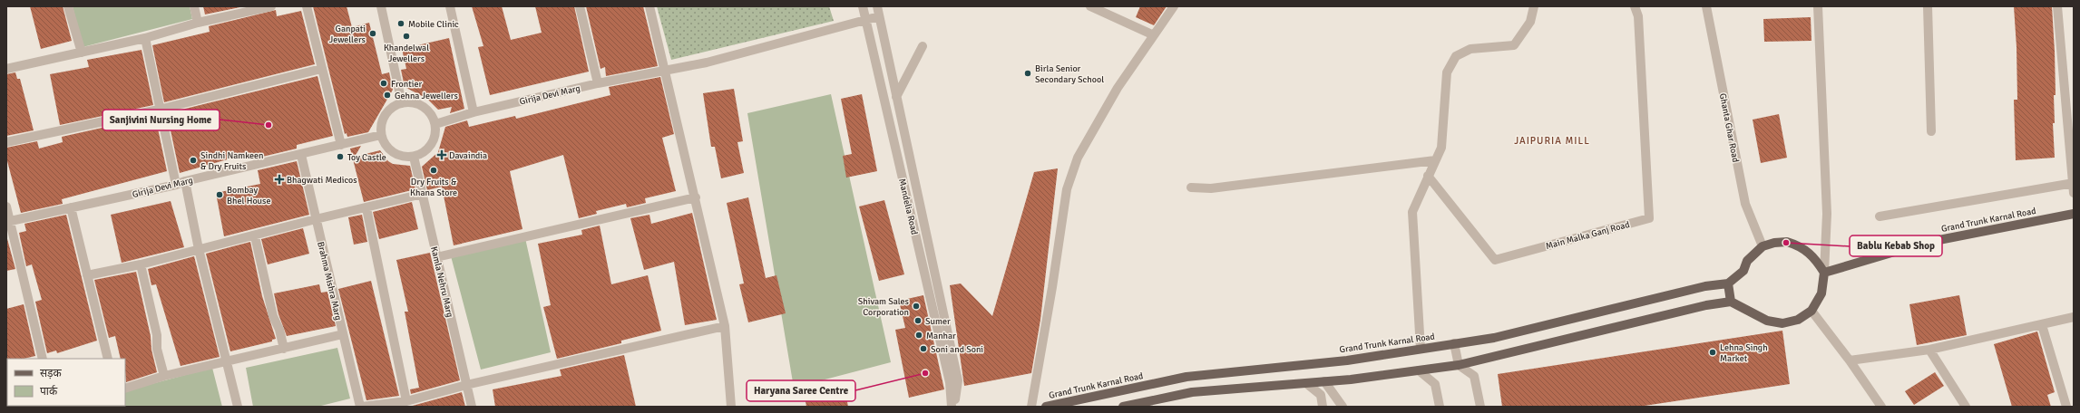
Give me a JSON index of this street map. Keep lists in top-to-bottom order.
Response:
{
  "streets": {
    "main road": ["Grand Trunk Karnal Road"],
    "street": [
      "Girija Devi Marg",
      "Ghanta Ghar Road",
      "Mandelia Road",
      "Main Malka Ganj Road",
      "Brahma Mishra Marg",
      "Kamla Nehru Marg"
    ]
  },
  "crossings": [
    ["Girija Devi Marg", "Mandelia Road"],
    ["Girija Devi Marg", "Brahma Mishra Marg"],
    ["Girija Devi Marg", "Kamla Nehru Marg"],
    ["Ghanta Ghar Road", "Grand Trunk Karnal Road"]
  ],
  "districts": ["JAIPURIA MILL"],
  "places": {
    "other": [
      "Mobile Clinic",
      "Ganpati Jewellers",
      "Khandelwal Jewellers",
      "Birla Senior Secondary School",
      "Frontier",
      "Gehna Jewellers",
      "Sanjivini Nursing Home",
      "Toy Castle",
      "Sindhi Namkeen & Dry Fruits",
      "Dry Fruits & Khana Store",
      "Bombay Bhel House",
      "Bablu Kebab Shop",
      "Shivam Sales Corporation",
      "Sumer",
      "Manhar",
      "Soni and Soni",
      "Lehna Singh Market",
      "Haryana Saree Centre"
    ],
    "health": ["Davaindia", "Bhagwati Medicos"]
  },
  "legend": ["सड़क", "पार्क"]
}
